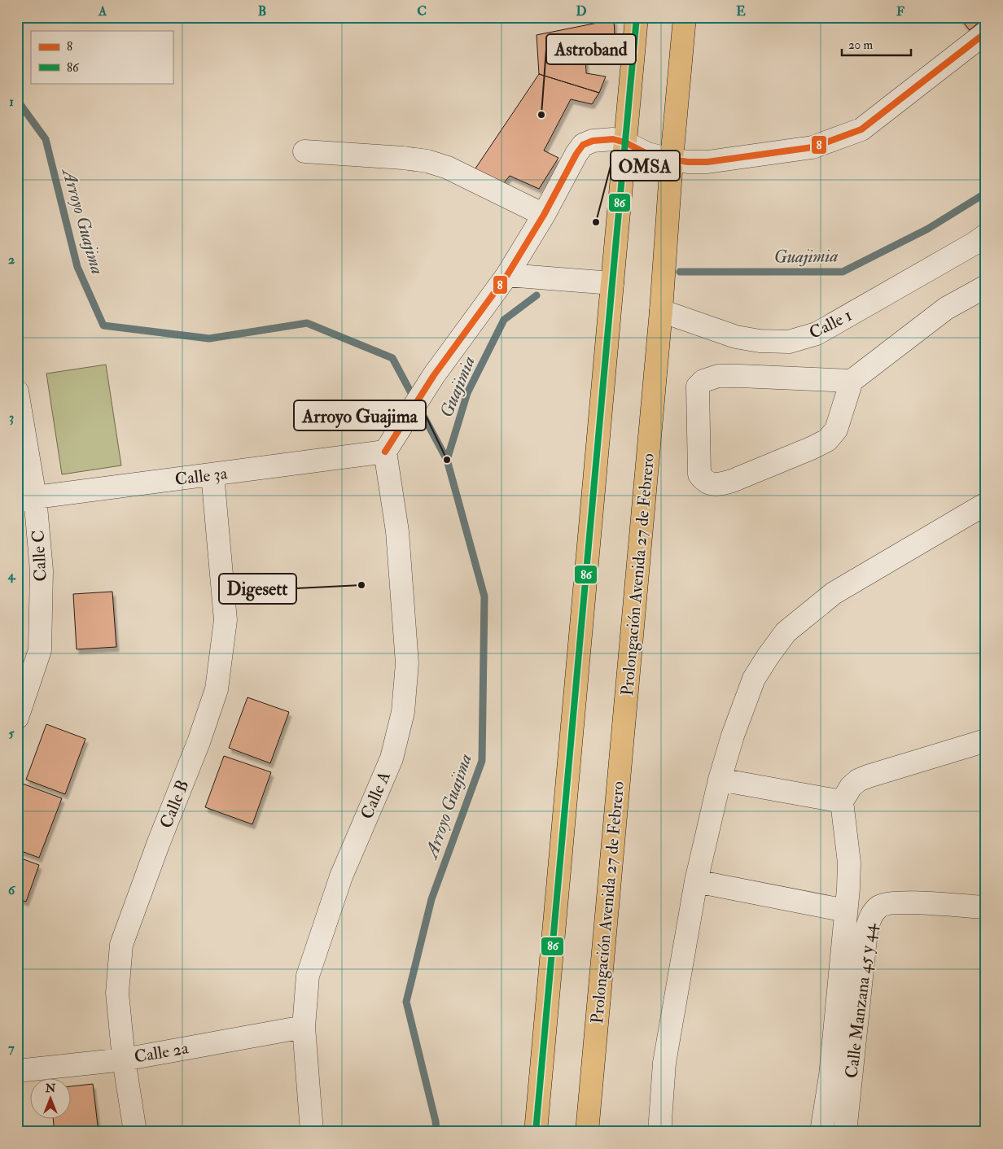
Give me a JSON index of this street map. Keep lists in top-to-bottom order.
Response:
{
  "streets": {
    "main road": ["Prolongación Avenida 27 de Febrero"],
    "street": [
      "Calle 1",
      "Calle 3a",
      "Calle C",
      "Calle A",
      "Calle B",
      "Calle Manzana 45 y 44",
      "Calle 2a"
    ]
  },
  "crossings": [
    ["Calle 1", "Prolongación Avenida 27 de Febrero"],
    ["Calle 3a", "Calle C"],
    ["Calle 3a", "Calle A"],
    ["Calle 3a", "Calle B"],
    ["Calle A", "Calle 2a"],
    ["Calle B", "Calle 2a"]
  ],
  "water": ["Arroyo Guajima", "Guajimia"],
  "places": [
    "Astroband",
    "OMSA",
    "Arroyo Guajima",
    "Digesett"
  ],
  "lines": ["transit line 86", "transit line 8"],
  "legend": ["8", "86"],
  "scale_bar": "20 m",
  "north": "top",
  "grid": {
    "columns": [
      "A",
      "B",
      "C",
      "D",
      "E",
      "F"
    ],
    "rows": [
      "1",
      "2",
      "3",
      "4",
      "5",
      "6",
      "7"
    ]
  }
}
